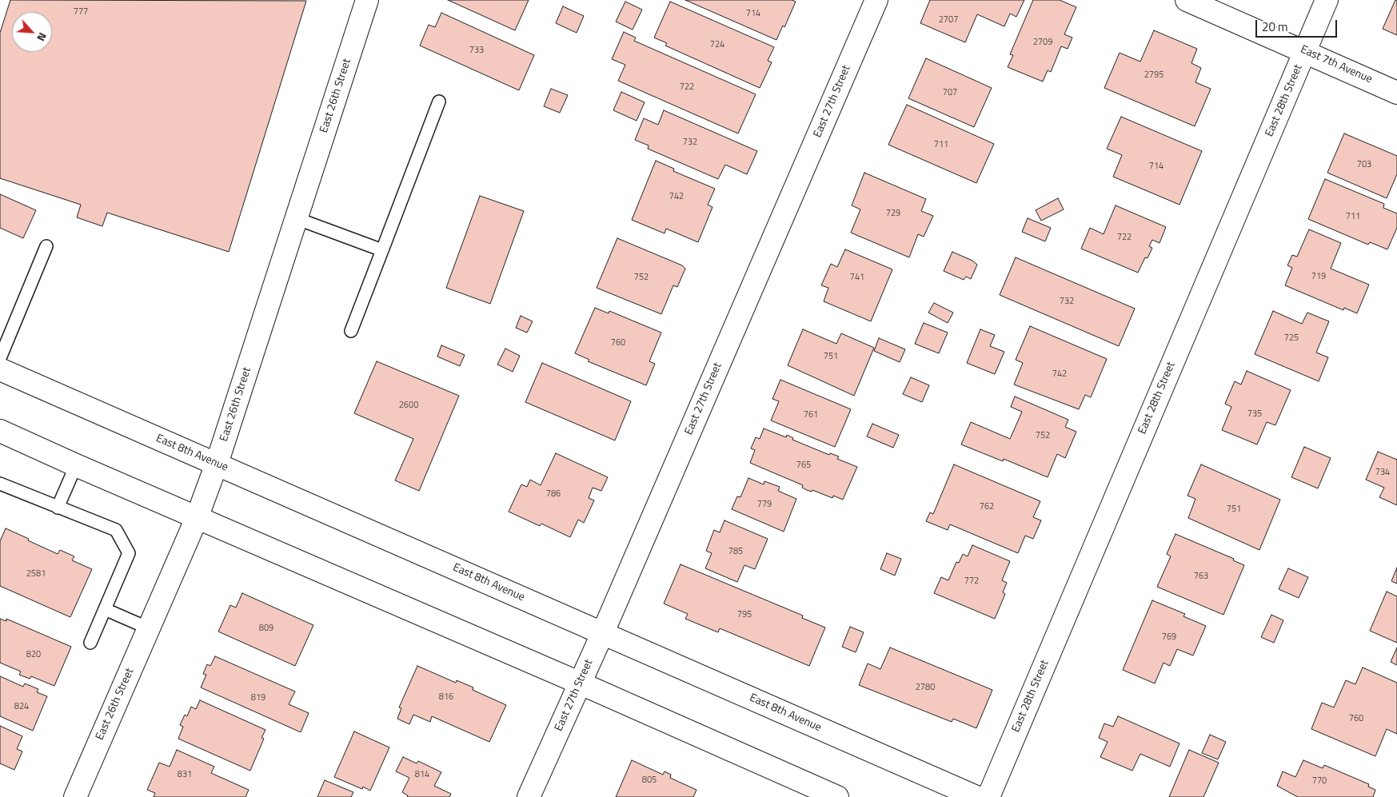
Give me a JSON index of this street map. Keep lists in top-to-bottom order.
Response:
{
  "streets": {
    "street": [
      "East 7th Avenue",
      "East 26th Street",
      "East 28th Street",
      "East 27th Street",
      "East 8th Avenue"
    ]
  },
  "crossings": [
    ["East 7th Avenue", "East 28th Street"],
    ["East 26th Street", "East 8th Avenue"],
    ["East 27th Street", "East 8th Avenue"]
  ],
  "house_numbers": [
    "777",
    "714",
    "2707",
    "2709",
    "724",
    "733",
    "2795",
    "722",
    "707",
    "732",
    "711",
    "703",
    "714",
    "742",
    "729",
    "711",
    "722",
    "719",
    "752",
    "741",
    "732",
    "725",
    "760",
    "751",
    "742",
    "2600",
    "735",
    "761",
    "752",
    "765",
    "734",
    "786",
    "779",
    "762",
    "751",
    "785",
    "2581",
    "763",
    "772",
    "795",
    "809",
    "769",
    "820",
    "2780",
    "816",
    "819",
    "824",
    "760",
    "831",
    "814",
    "805",
    "770"
  ],
  "scale_bar": "20 m",
  "north": "bottom right"
}
